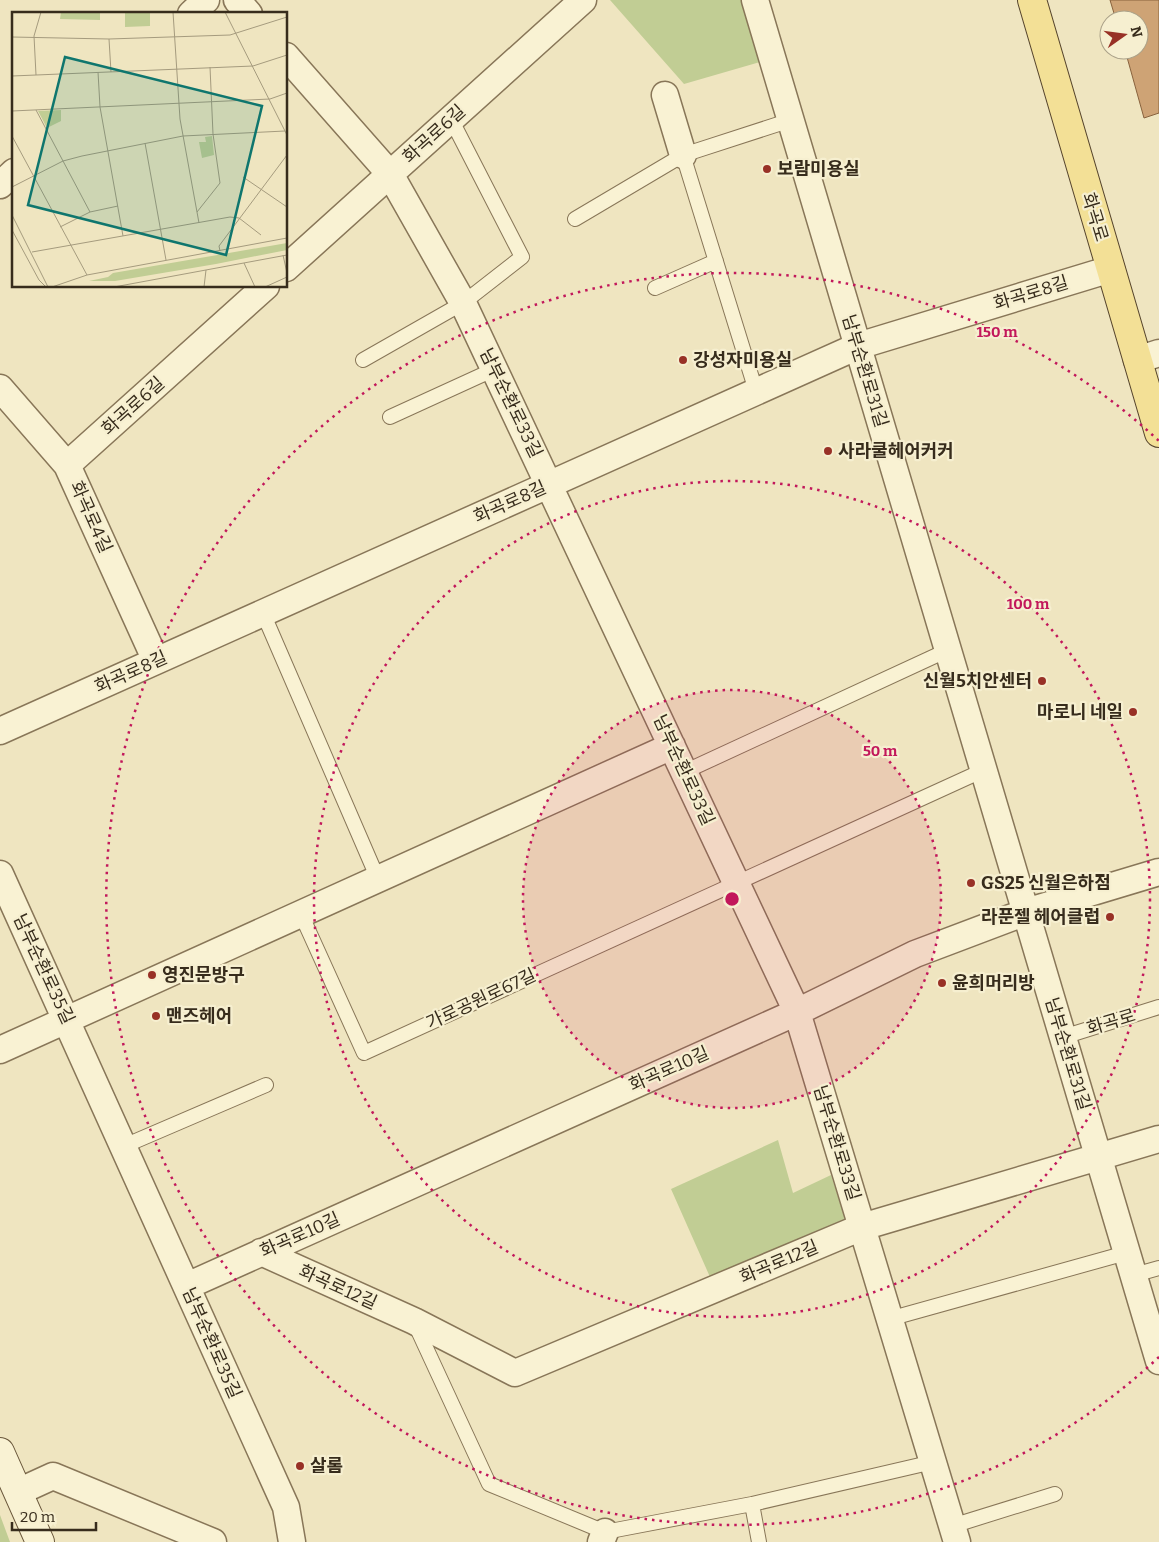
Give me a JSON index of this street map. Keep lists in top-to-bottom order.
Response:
{
  "streets": {
    "main road": ["화곡로"],
    "street": [
      "화곡로6길",
      "화곡로8길",
      "남부순환로31길",
      "남부순환로33길",
      "화곡로4길",
      "남부순환로35길",
      "화곡로10길",
      "화곡로12길"
    ],
    "lane": ["가로공원로67길"]
  },
  "crossings": [
    ["화곡로6길", "남부순환로33길"],
    ["화곡로6길", "화곡로4길"],
    ["화곡로", "화곡로8길"],
    ["화곡로", "남부순환로31길"],
    ["화곡로8길", "남부순환로31길"],
    ["화곡로8길", "남부순환로33길"],
    ["화곡로8길", "화곡로4길"],
    ["남부순환로31길", "화곡로10길"],
    ["남부순환로31길", "화곡로12길"],
    ["남부순환로33길", "가로공원로67길"],
    ["남부순환로33길", "화곡로10길"],
    ["남부순환로33길", "화곡로12길"],
    ["남부순환로35길", "화곡로10길"],
    ["화곡로10길", "화곡로12길"]
  ],
  "places": [
    "보람미용실",
    "강성자미용실",
    "사라쿨헤어커커",
    "신월5치안센터",
    "마로니 네일",
    "GS25 신월은하점",
    "라푼젤 헤어클럽",
    "영진문방구",
    "윤희머리방",
    "맨즈헤어",
    "살롬"
  ],
  "scale_bar": "20 m",
  "north": "right",
  "rings": ["150 m", "100 m", "50 m"]
}
